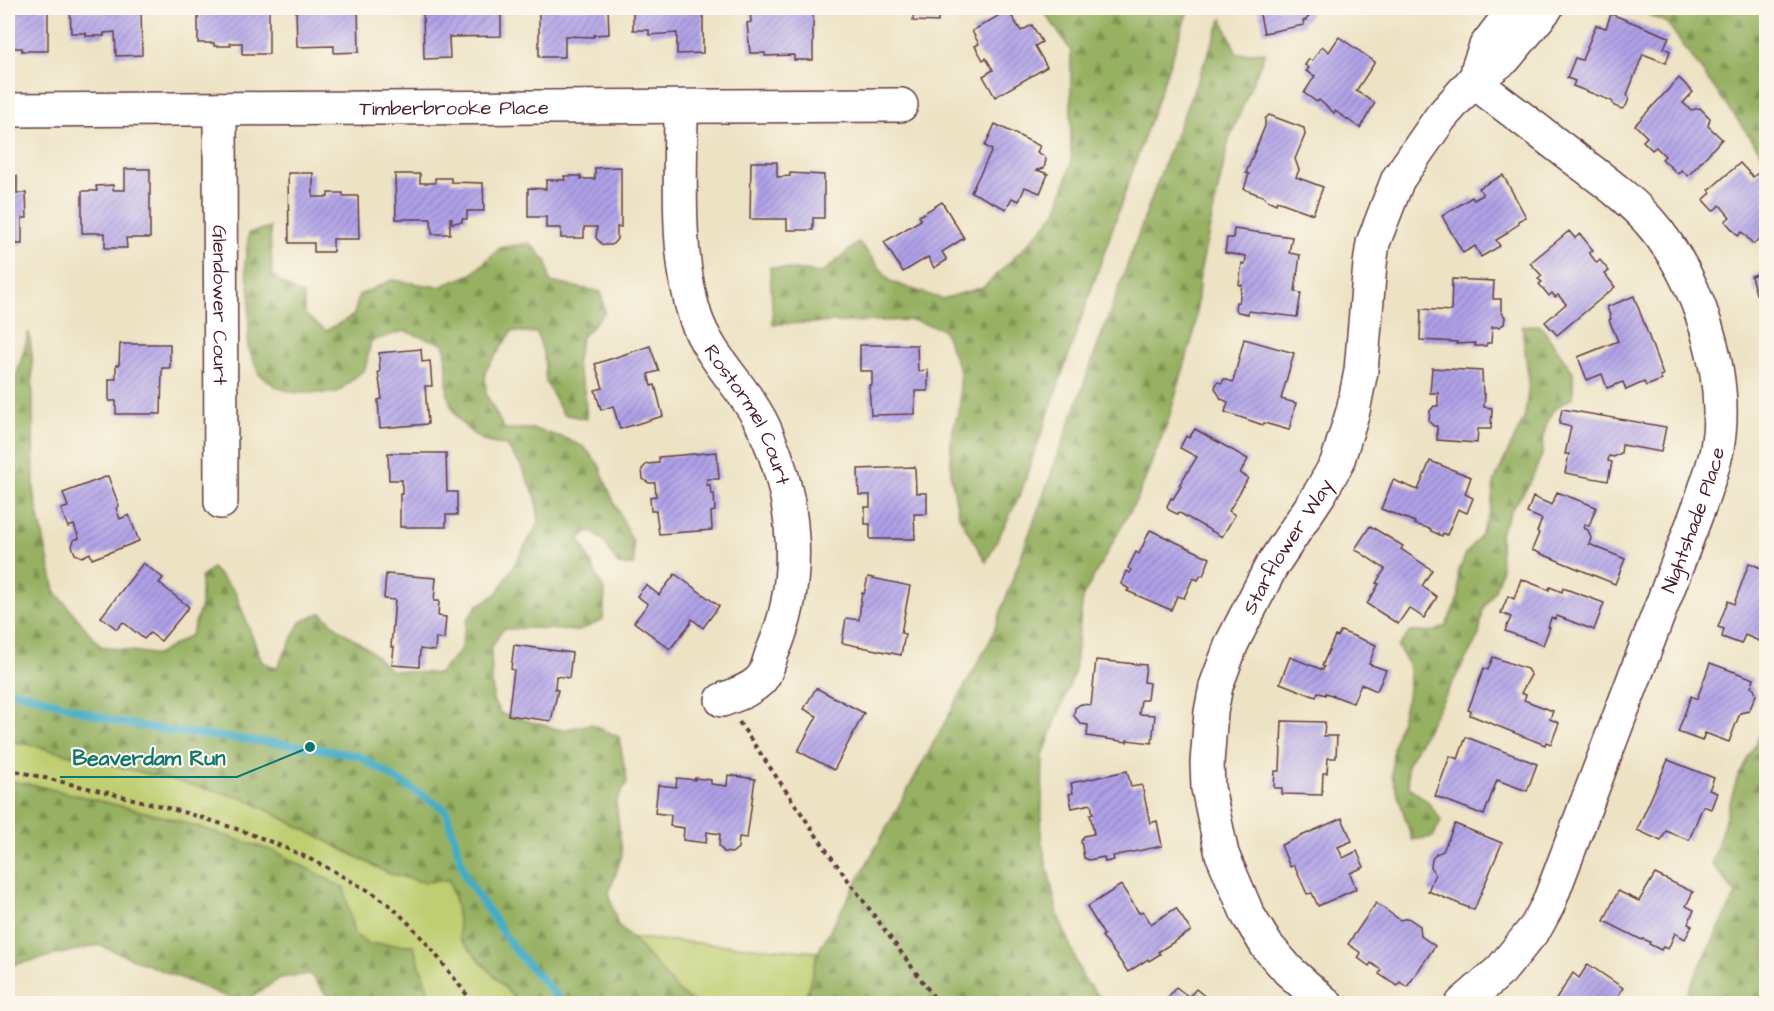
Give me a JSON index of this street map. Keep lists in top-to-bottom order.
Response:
{
  "streets": {
    "street": [
      "Timberbrooke Place",
      "Glendower Court",
      "Rostormel Court",
      "Nightshade Place",
      "Starflower Way"
    ]
  },
  "crossings": [
    ["Timberbrooke Place", "Glendower Court"],
    ["Timberbrooke Place", "Rostormel Court"],
    ["Nightshade Place", "Starflower Way"]
  ],
  "places": ["Beaverdam Run"]
}
